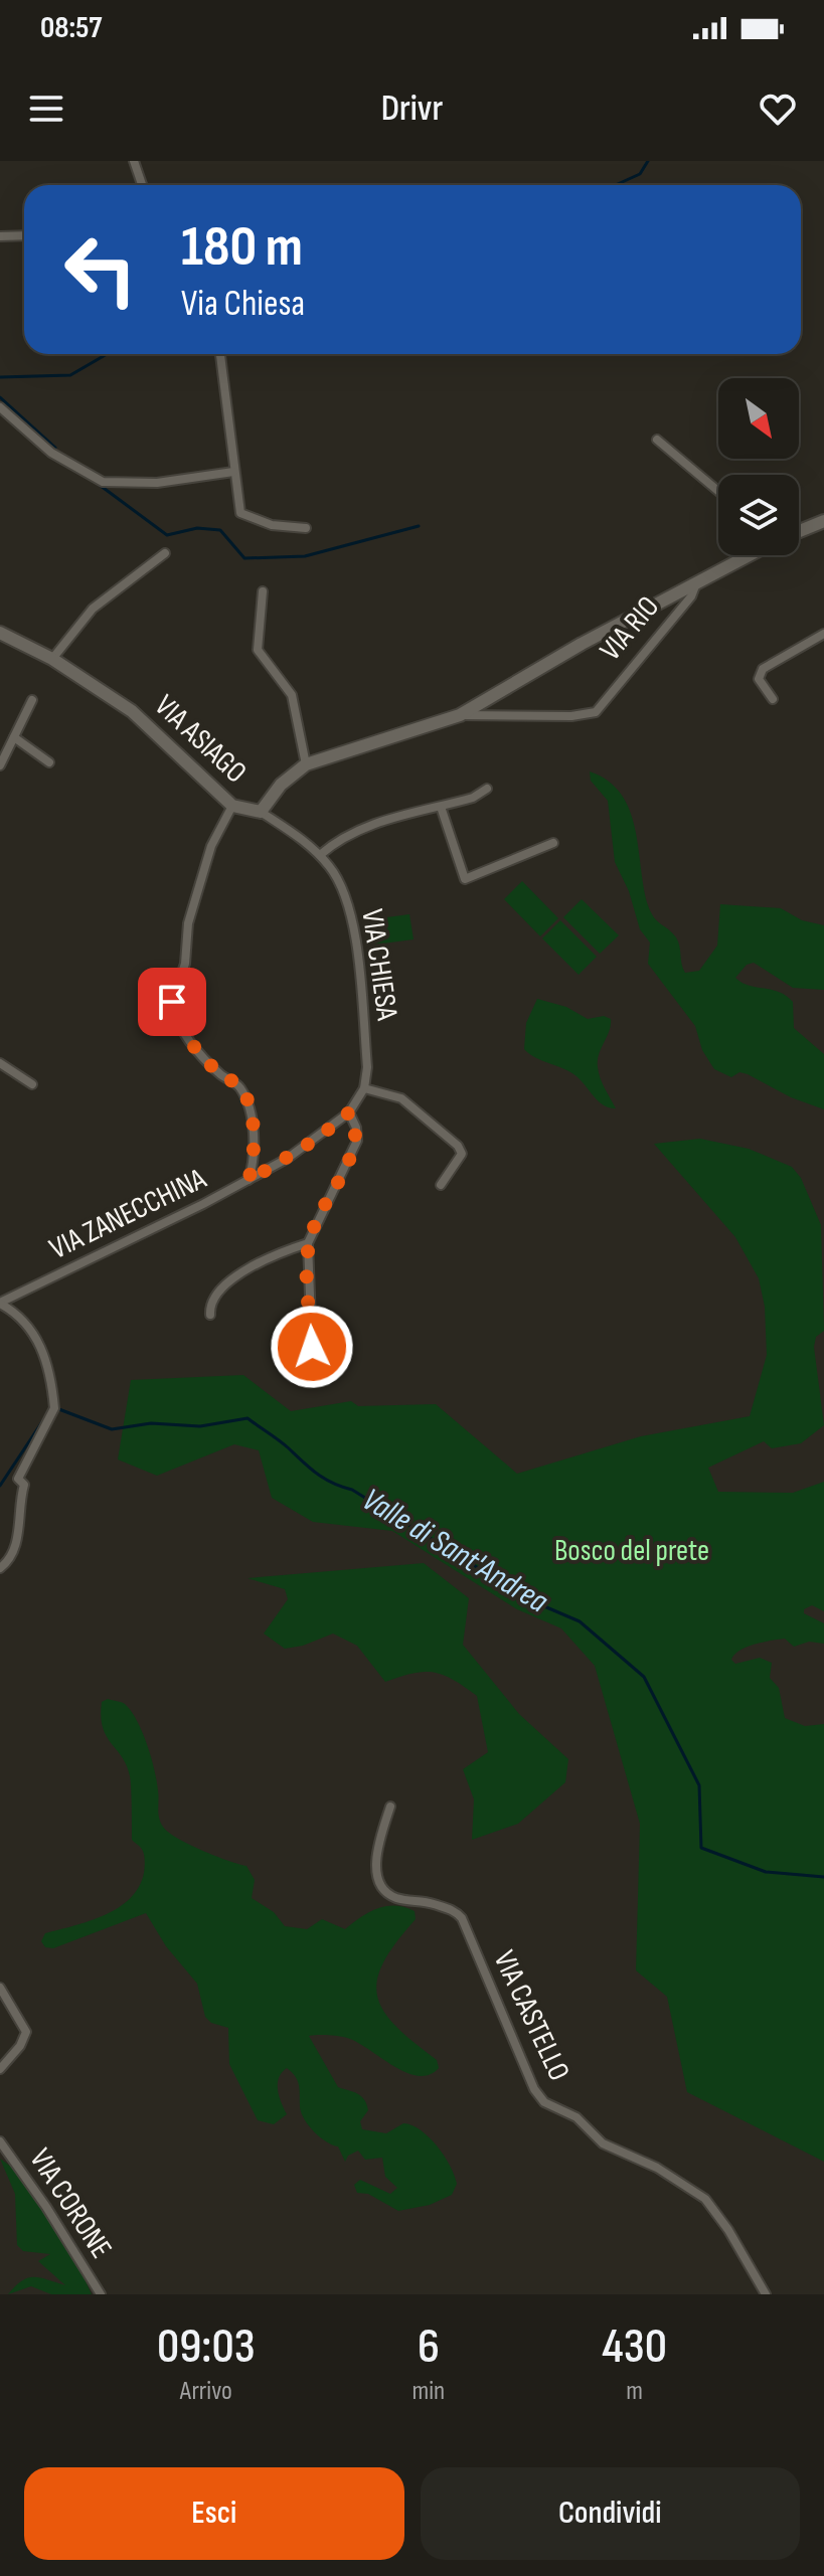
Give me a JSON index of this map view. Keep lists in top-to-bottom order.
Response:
{
  "streets": {
    "street": [
      "VIA RIO",
      "VIA ASIAGO",
      "VIA CHIESA",
      "VIA ZANECCHINA",
      "VIA CASTELLO",
      "VIA CORONE"
    ]
  },
  "crossings": [
    ["VIA RIO", "VIA ASIAGO"],
    ["VIA ASIAGO", "VIA CHIESA"],
    ["VIA ASIAGO", "VIA ZANECCHINA"]
  ],
  "water": ["Valle di Sant'Andrea"],
  "parks": ["Bosco del prete"],
  "north": "bottom right",
  "page": {
    "status": "08:57",
    "header": "Drivr",
    "turn": ["180 m", "Via Chiesa"],
    "eta": [
      "09:03",
      "Arrivo",
      "6",
      "min",
      "430",
      "m"
    ],
    "buttons": ["Esci", "Condividi"]
  }
}
